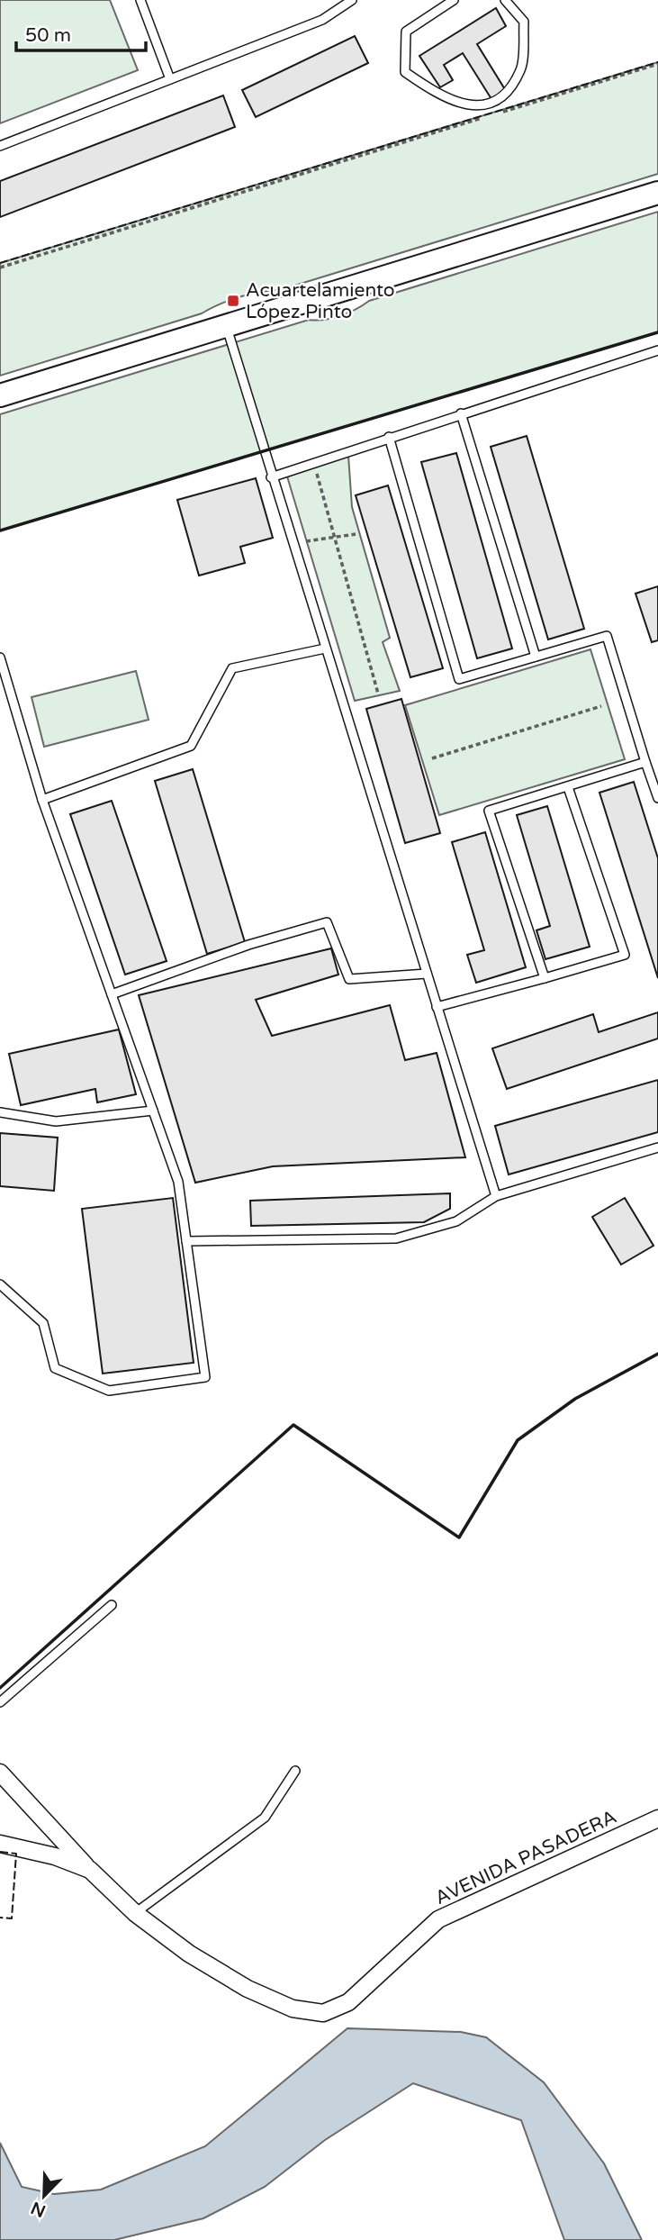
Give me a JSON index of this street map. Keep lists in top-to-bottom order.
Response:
{
  "streets": {
    "street": ["AVENIDA PASADERA"]
  },
  "places": {
    "transit": ["Acuartelamiento López Pinto"]
  },
  "scale_bar": "50 m",
  "north": "bottom left"
}
